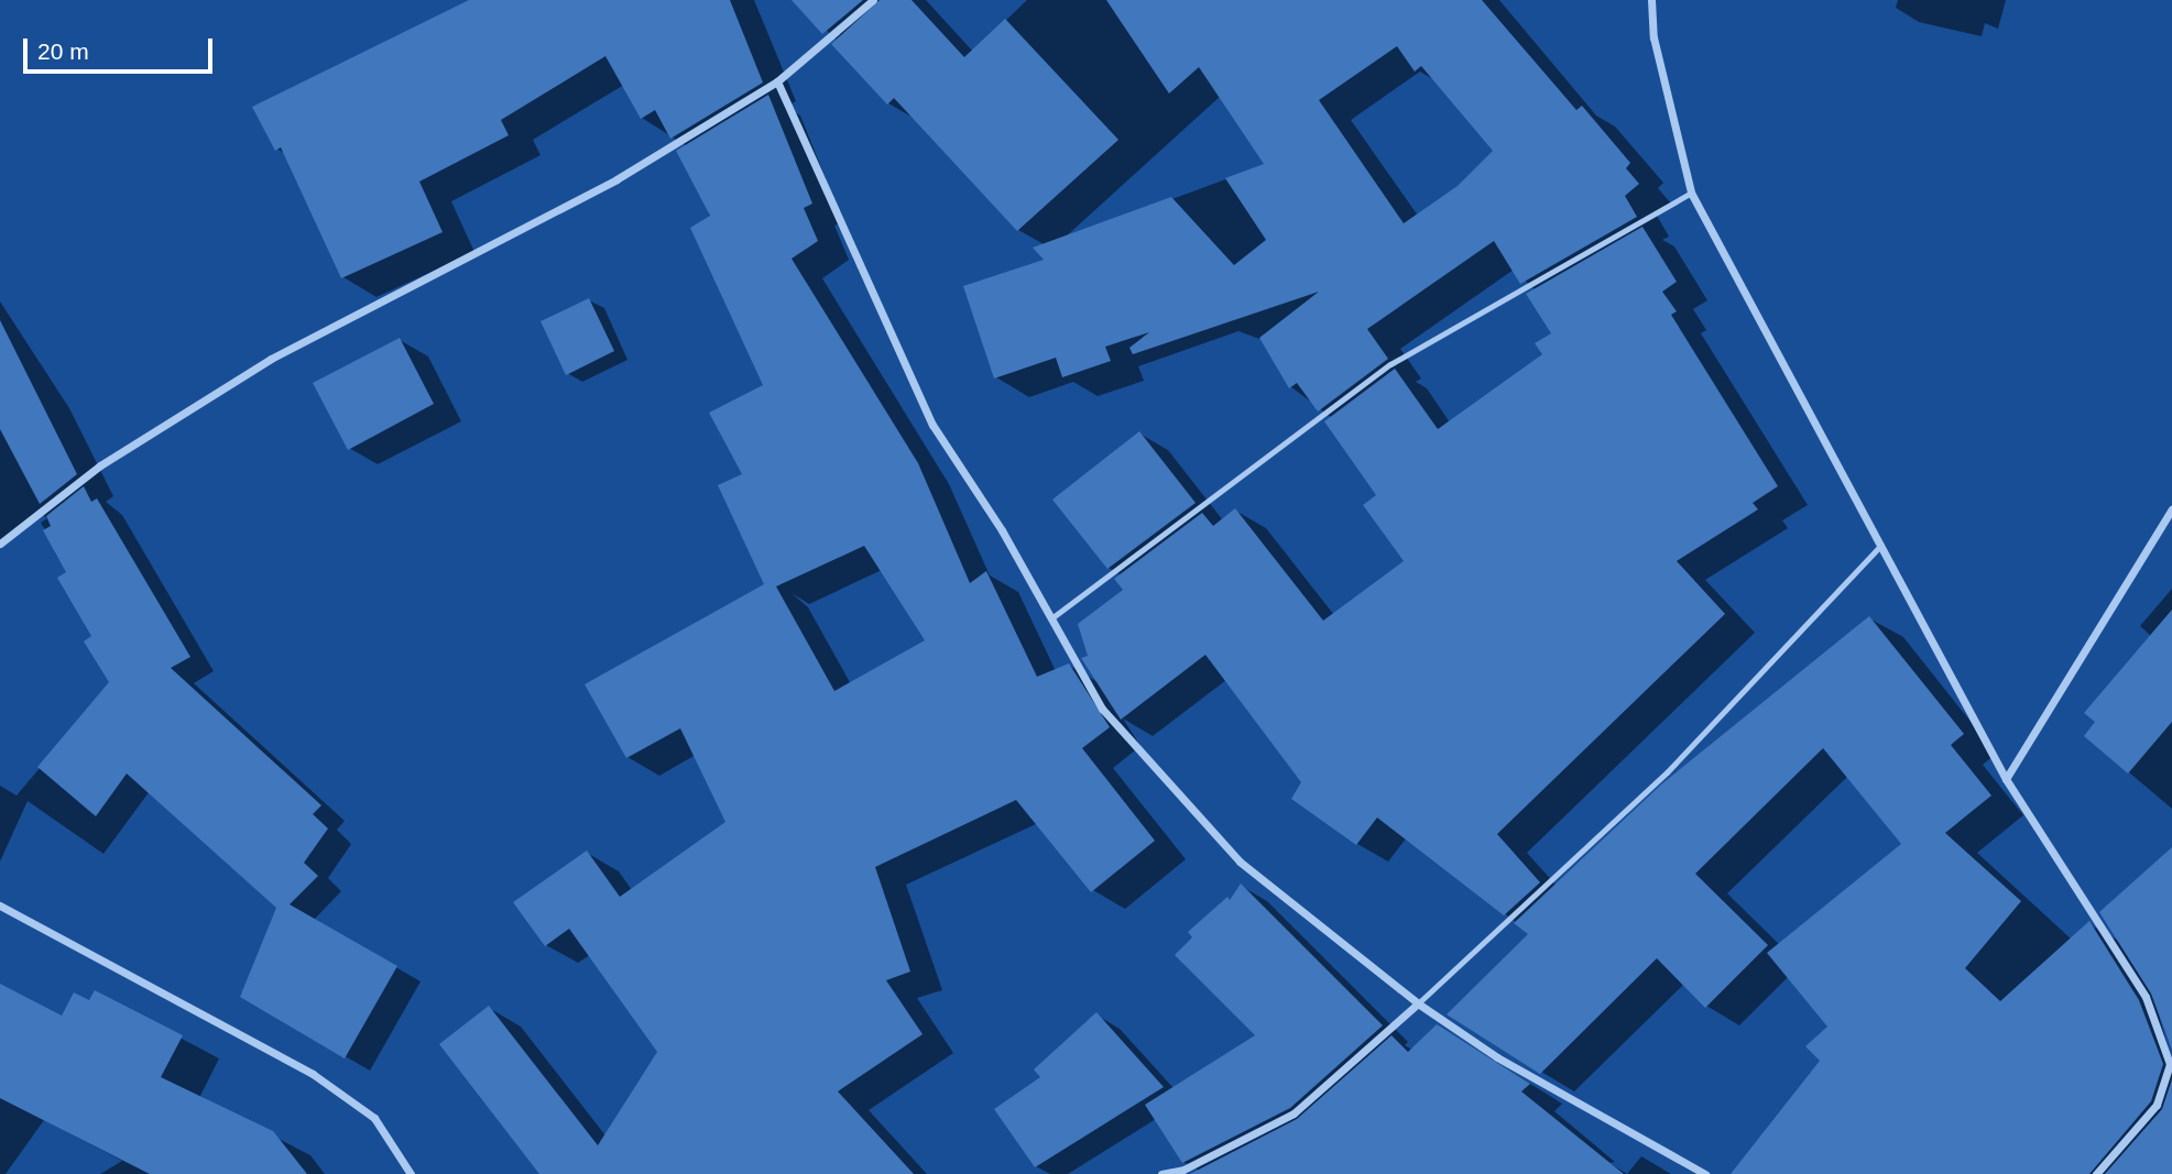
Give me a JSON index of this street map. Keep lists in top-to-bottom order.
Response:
{
  "scale_bar": "20 m"
}
